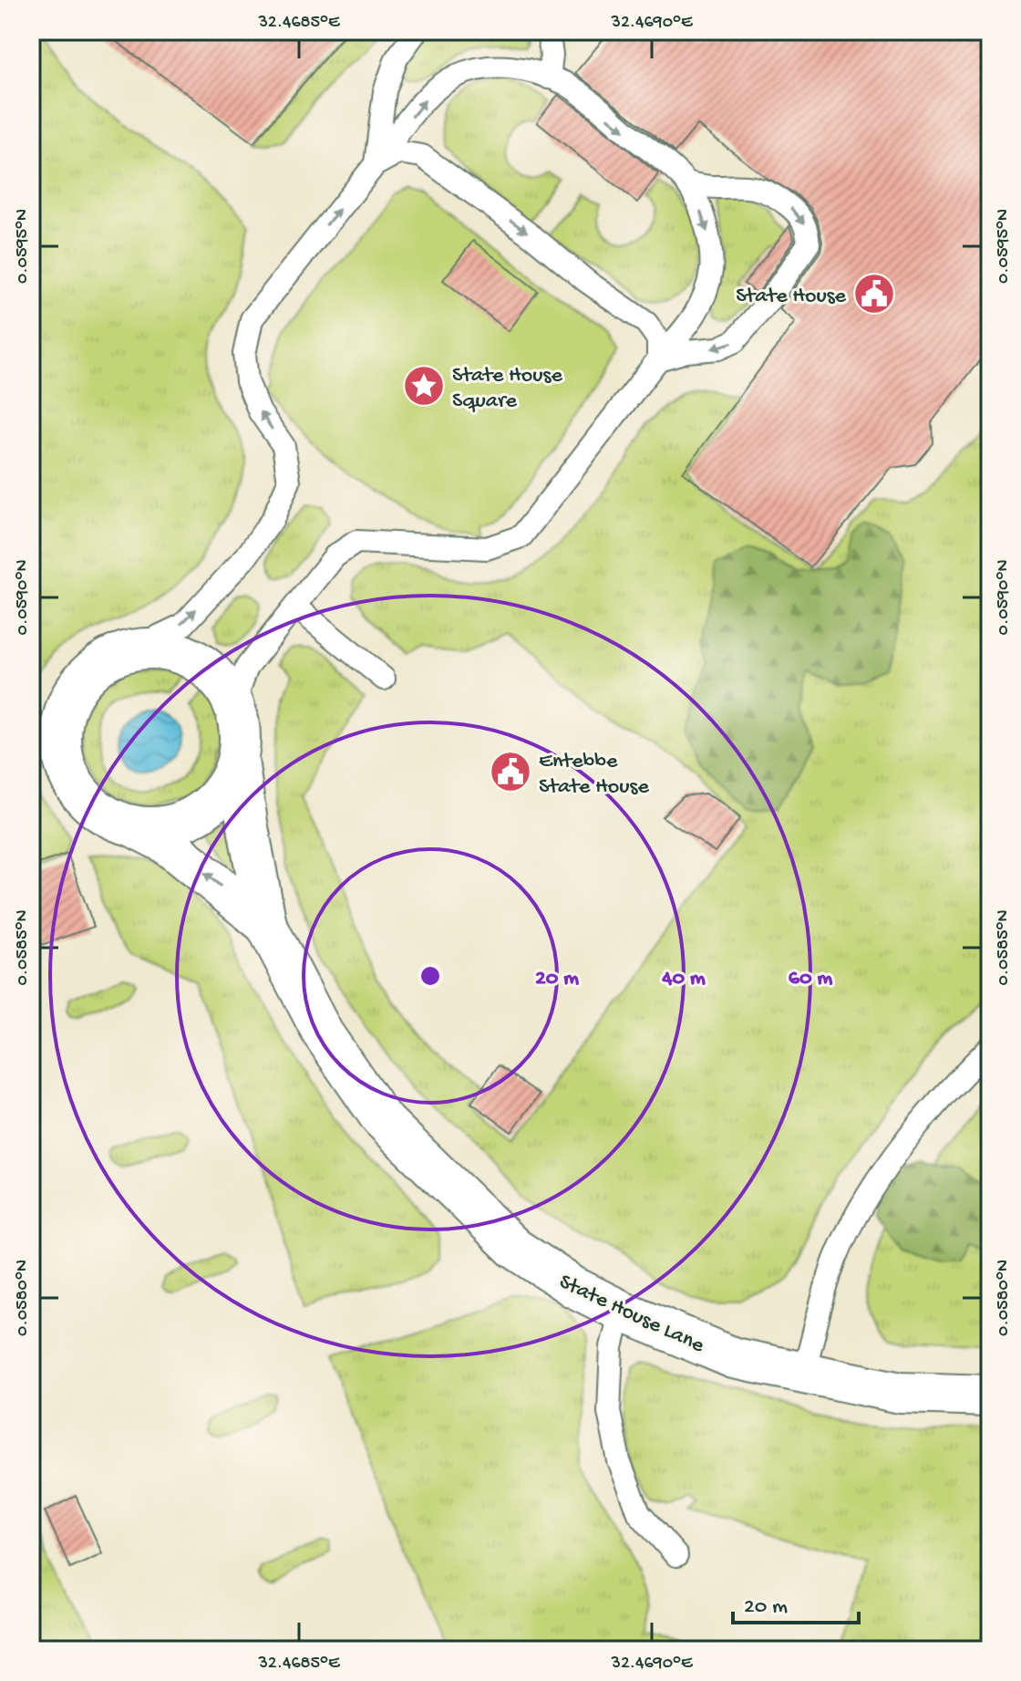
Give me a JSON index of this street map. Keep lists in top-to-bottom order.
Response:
{
  "streets": {
    "street": ["State House Lane"]
  },
  "places": {
    "public building": ["State House", "Entebbe State House"],
    "place": ["State House Square"]
  },
  "scale_bar": "20 m",
  "coordinates": [
    "32.4685°E",
    "32.4690°E",
    "0.0595°N",
    "0.0590°N",
    "0.0585°N",
    "0.0580°N"
  ],
  "rings": ["20 m", "40 m", "60 m"]
}
